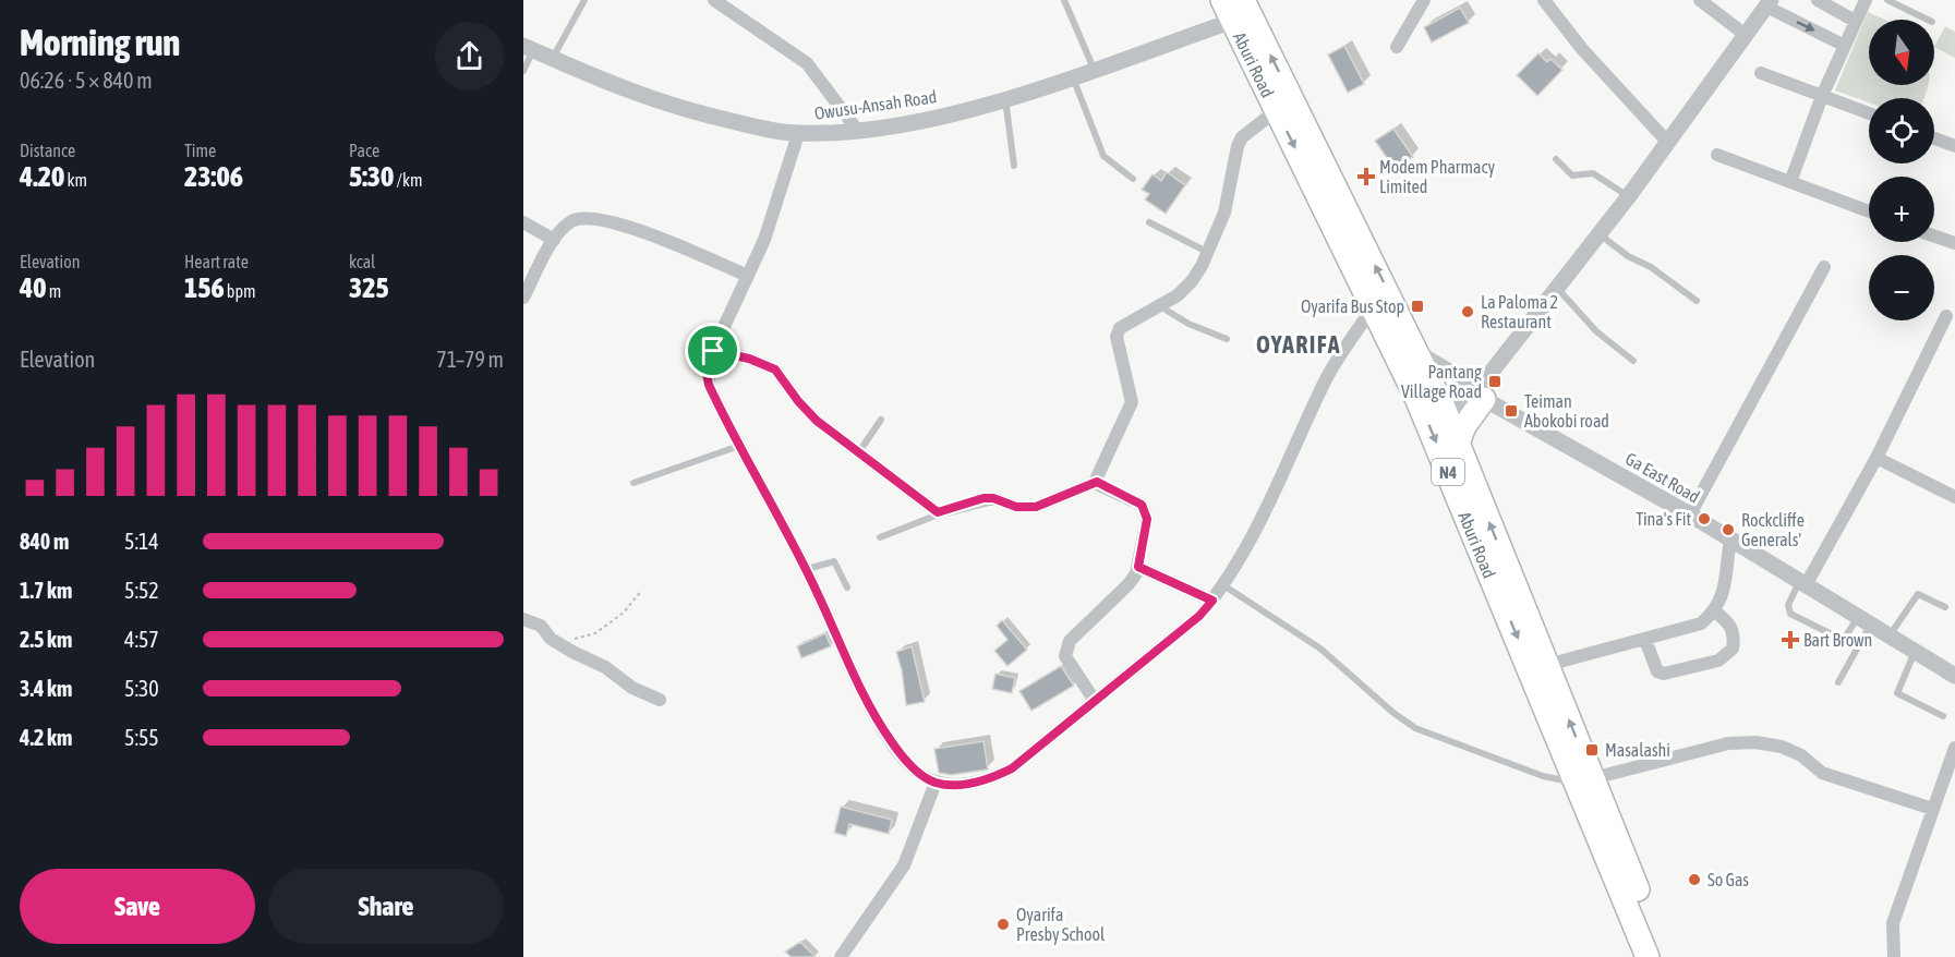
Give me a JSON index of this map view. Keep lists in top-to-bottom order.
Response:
{
  "streets": {
    "highway": ["Aburi Road", "N4"],
    "street": ["Owusu-Ansah Road", "Ga East Road"]
  },
  "crossings": [
    ["Aburi Road", "Owusu-Ansah Road"],
    ["Aburi Road", "Ga East Road"]
  ],
  "districts": ["OYARIFA"],
  "places": {
    "health": ["Modem Pharmacy Limited", "Bart Brown"],
    "transit": [
      "Oyarifa Bus Stop",
      "Pantang Village Road",
      "Teiman Abokobi road",
      "Masalashi"
    ],
    "other": [
      "La Paloma 2 Restaurant",
      "Tina's Fit",
      "Rockcliffe Generals'",
      "So Gas",
      "Oyarifa Presby School"
    ]
  },
  "north": "bottom",
  "page": {
    "heading": ["Morning run", "06:26 · 5 × 840 m"],
    "map_buttons": ["+", "−"],
    "stats": [
      ["Distance", "4.20 km"],
      ["Time", "23:06"],
      ["Pace", "5:30 /km"],
      ["Elevation", "40 m"],
      ["Heart rate", "156 bpm"],
      ["kcal", "325"]
    ],
    "chart": ["Elevation", "71–79 m"],
    "list": [
      {
        "name": "840 m",
        "note": "5:14"
      },
      {
        "name": "1.7 km",
        "note": "5:52"
      },
      {
        "name": "2.5 km",
        "note": "4:57"
      },
      {
        "name": "3.4 km",
        "note": "5:30"
      },
      {
        "name": "4.2 km",
        "note": "5:55"
      }
    ],
    "buttons": ["Save", "Share"]
  }
}
